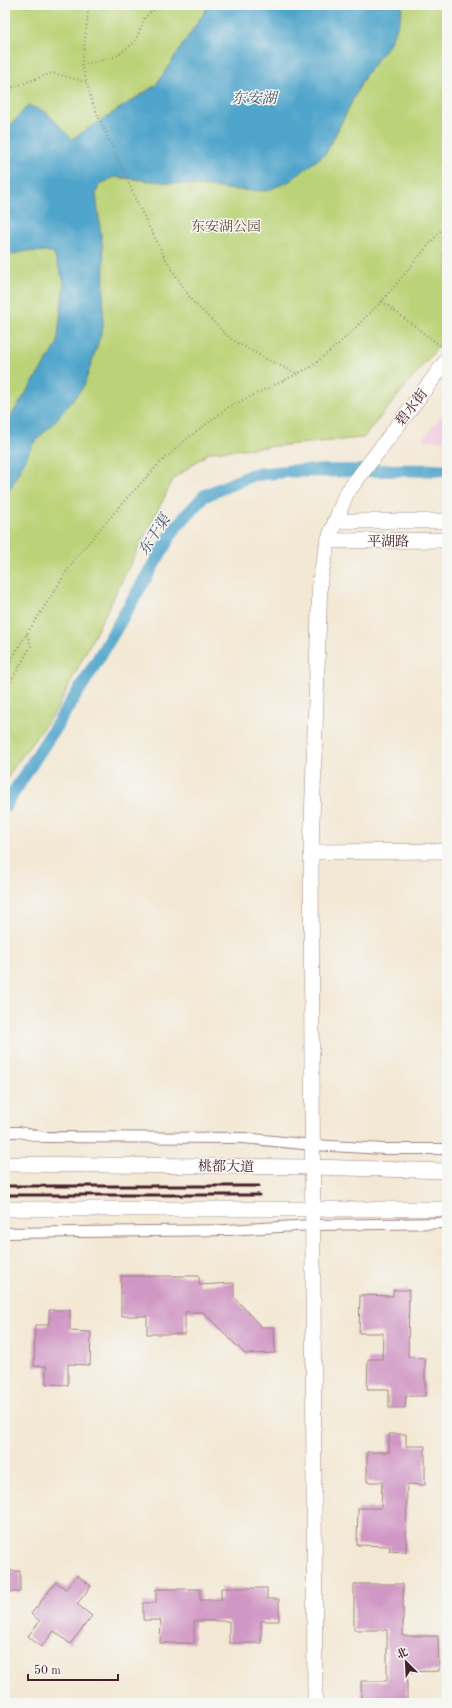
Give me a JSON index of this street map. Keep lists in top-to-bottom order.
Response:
{
  "streets": {
    "street": ["碧水街", "平湖路", "桃都大道"]
  },
  "crossings": [
    ["碧水街", "平湖路"],
    ["碧水街", "桃都大道"]
  ],
  "water": ["东安湖", "东干渠"],
  "parks": ["东安湖公园"],
  "scale_bar": "50 m",
  "north": "top left"
}
